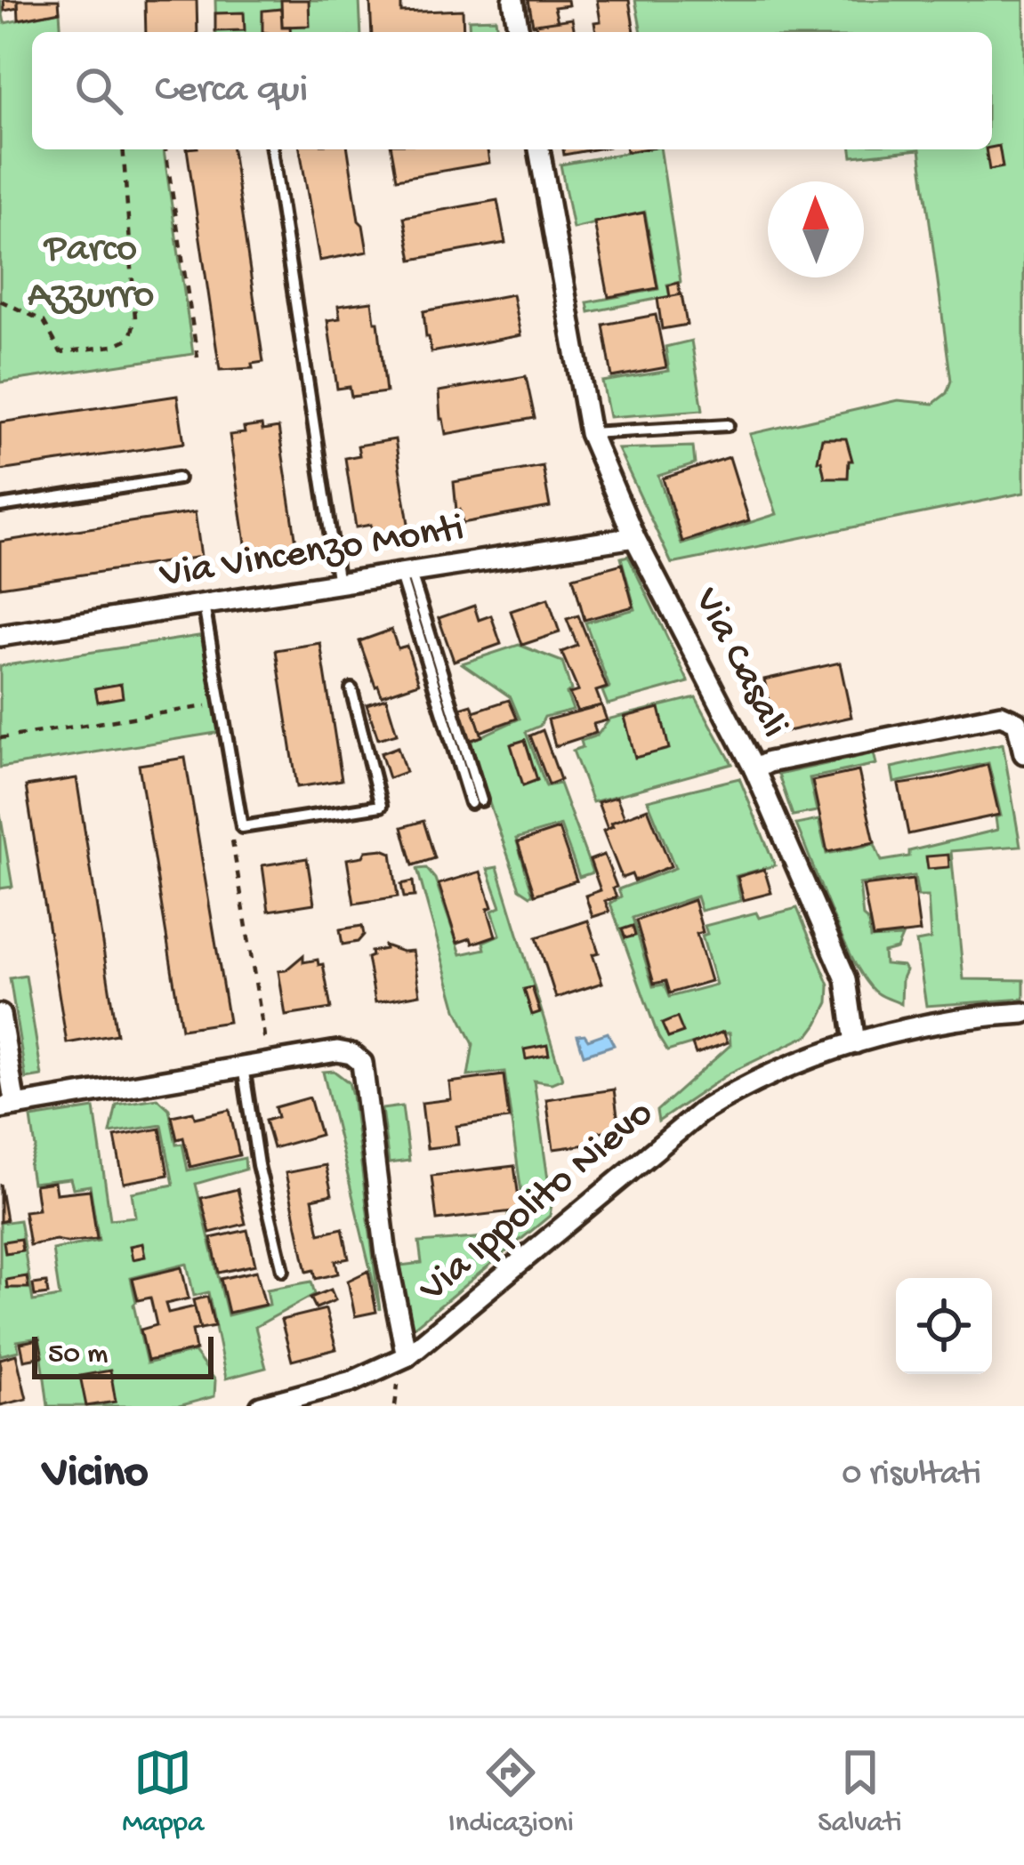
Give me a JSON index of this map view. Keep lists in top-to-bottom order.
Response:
{
  "streets": {
    "street": ["Via Vincenzo Monti", "Via Casali", "Via Ippolito Nievo"]
  },
  "crossings": [
    ["Via Vincenzo Monti", "Via Casali"],
    ["Via Casali", "Via Ippolito Nievo"]
  ],
  "parks": ["Parco Azzurro"],
  "scale_bar": "50 m",
  "north": "top",
  "page": {
    "search": "Cerca qui",
    "scale": "50 m",
    "heading": ["Vicino", "0 risultati"],
    "nav": ["Mappa", "Indicazioni", "Salvati"]
  }
}
